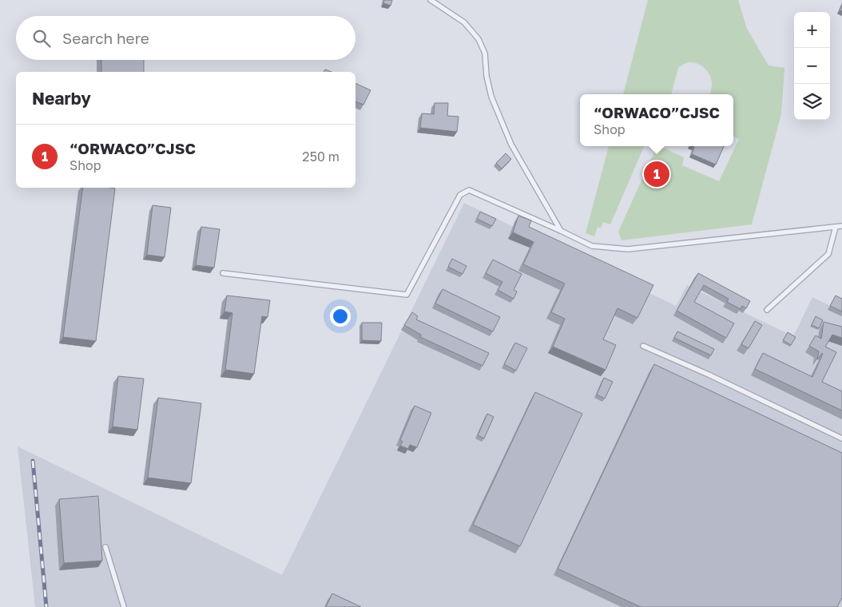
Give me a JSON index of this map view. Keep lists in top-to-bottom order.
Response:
{
  "page": {
    "map_buttons": ["+", "−"],
    "search": "Search here",
    "heading": "Nearby",
    "popup": ["“ORWACO”CJSC", "Shop"],
    "list": [
      {
        "mark": "1",
        "name": "“ORWACO”CJSC",
        "note": "Shop",
        "value": "250 m"
      }
    ],
    "pins": "1"
  }
}
